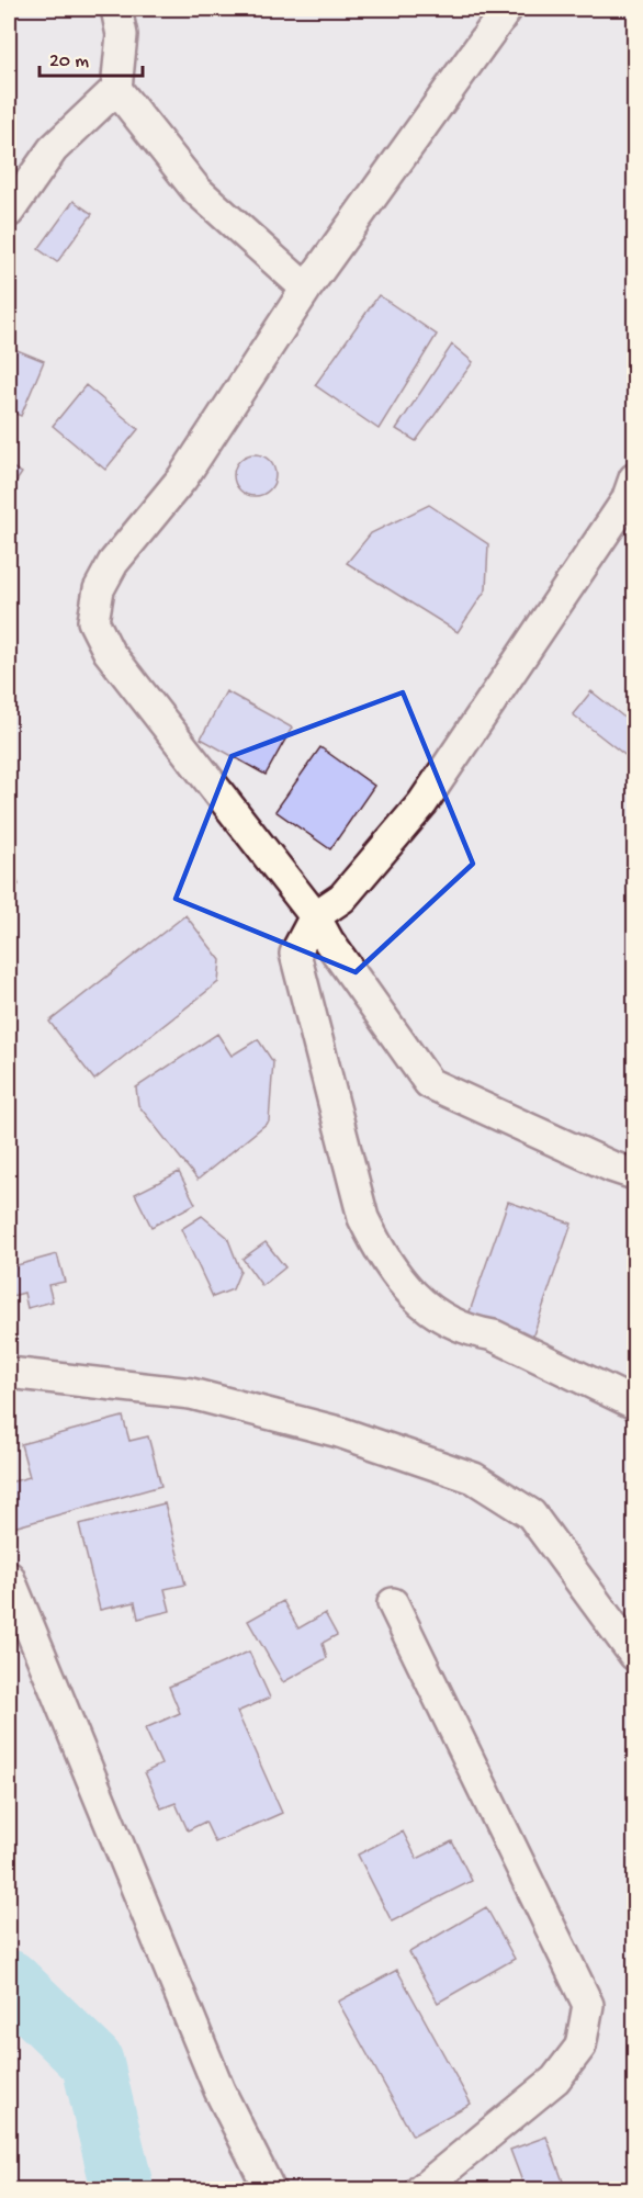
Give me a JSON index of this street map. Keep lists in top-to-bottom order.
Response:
{
  "scale_bar": "20 m"
}
